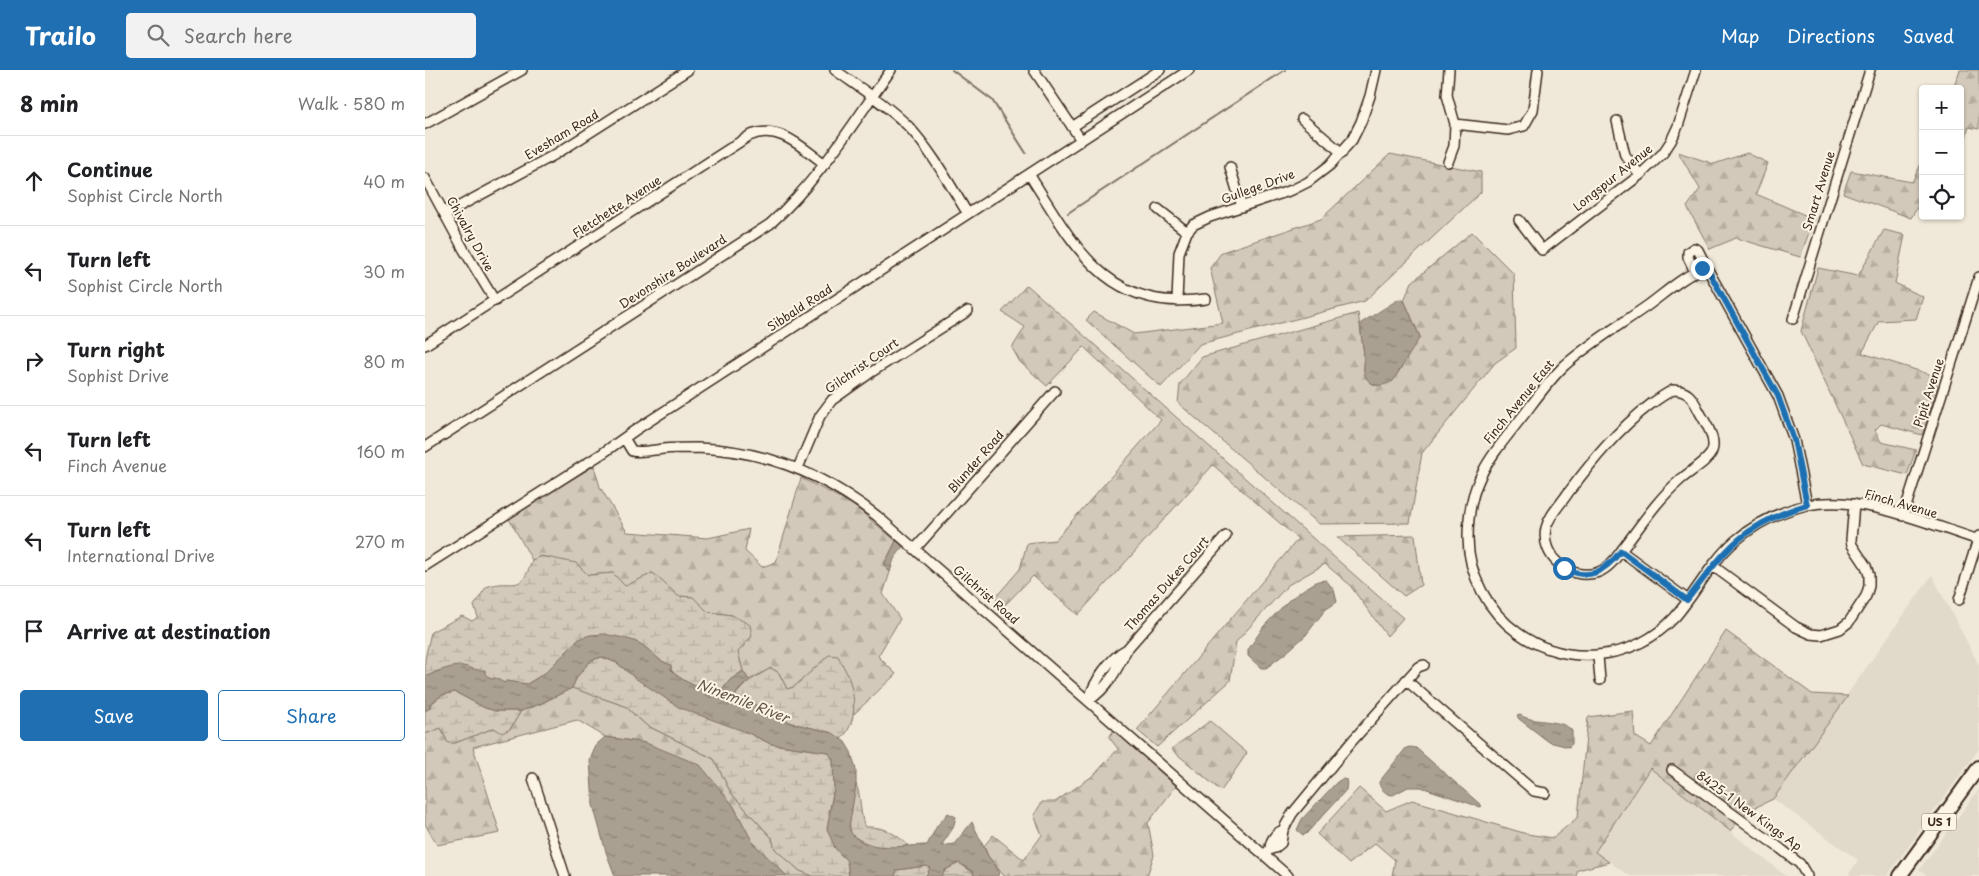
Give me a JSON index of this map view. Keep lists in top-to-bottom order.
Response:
{
  "streets": {
    "highway": ["US 1"],
    "street": [
      "Evesham Road",
      "Longspur Avenue",
      "Gullege Drive",
      "Smart Avenue",
      "Fletchette Avenue",
      "Chivalry Drive",
      "Devonshire Boulevard",
      "Sibbald Road",
      "Gilchrist Court",
      "Pipit Avenue",
      "Finch Avenue East",
      "Blunder Road",
      "Finch Avenue",
      "Thomas Dukes Court",
      "Gilchrist Road",
      "8425-1 New Kings Ap"
    ]
  },
  "crossings": [
    ["Evesham Road", "Chivalry Drive"],
    ["Fletchette Avenue", "Chivalry Drive"],
    ["Fletchette Avenue", "Devonshire Boulevard"],
    ["Sibbald Road", "Gilchrist Road"],
    ["Gilchrist Court", "Gilchrist Road"],
    ["Pipit Avenue", "Finch Avenue"],
    ["Finch Avenue East", "Finch Avenue"],
    ["Blunder Road", "Gilchrist Road"],
    ["Thomas Dukes Court", "Gilchrist Road"]
  ],
  "water": ["Ninemile River"],
  "page": {
    "header": "Trailo",
    "search": "Search here",
    "nav": ["Map", "Directions", "Saved"],
    "heading": ["8 min", "Walk · 580 m"],
    "map_buttons": ["+", "−"],
    "list": [
      ["Continue", "Sophist Circle North", "40 m"],
      ["Turn left", "Sophist Circle North", "30 m"],
      ["Turn right", "Sophist Drive", "80 m"],
      ["Turn left", "Finch Avenue", "160 m"],
      ["Turn left", "International Drive", "270 m"],
      "Arrive at destination"
    ],
    "buttons": ["Save", "Share"]
  }
}
